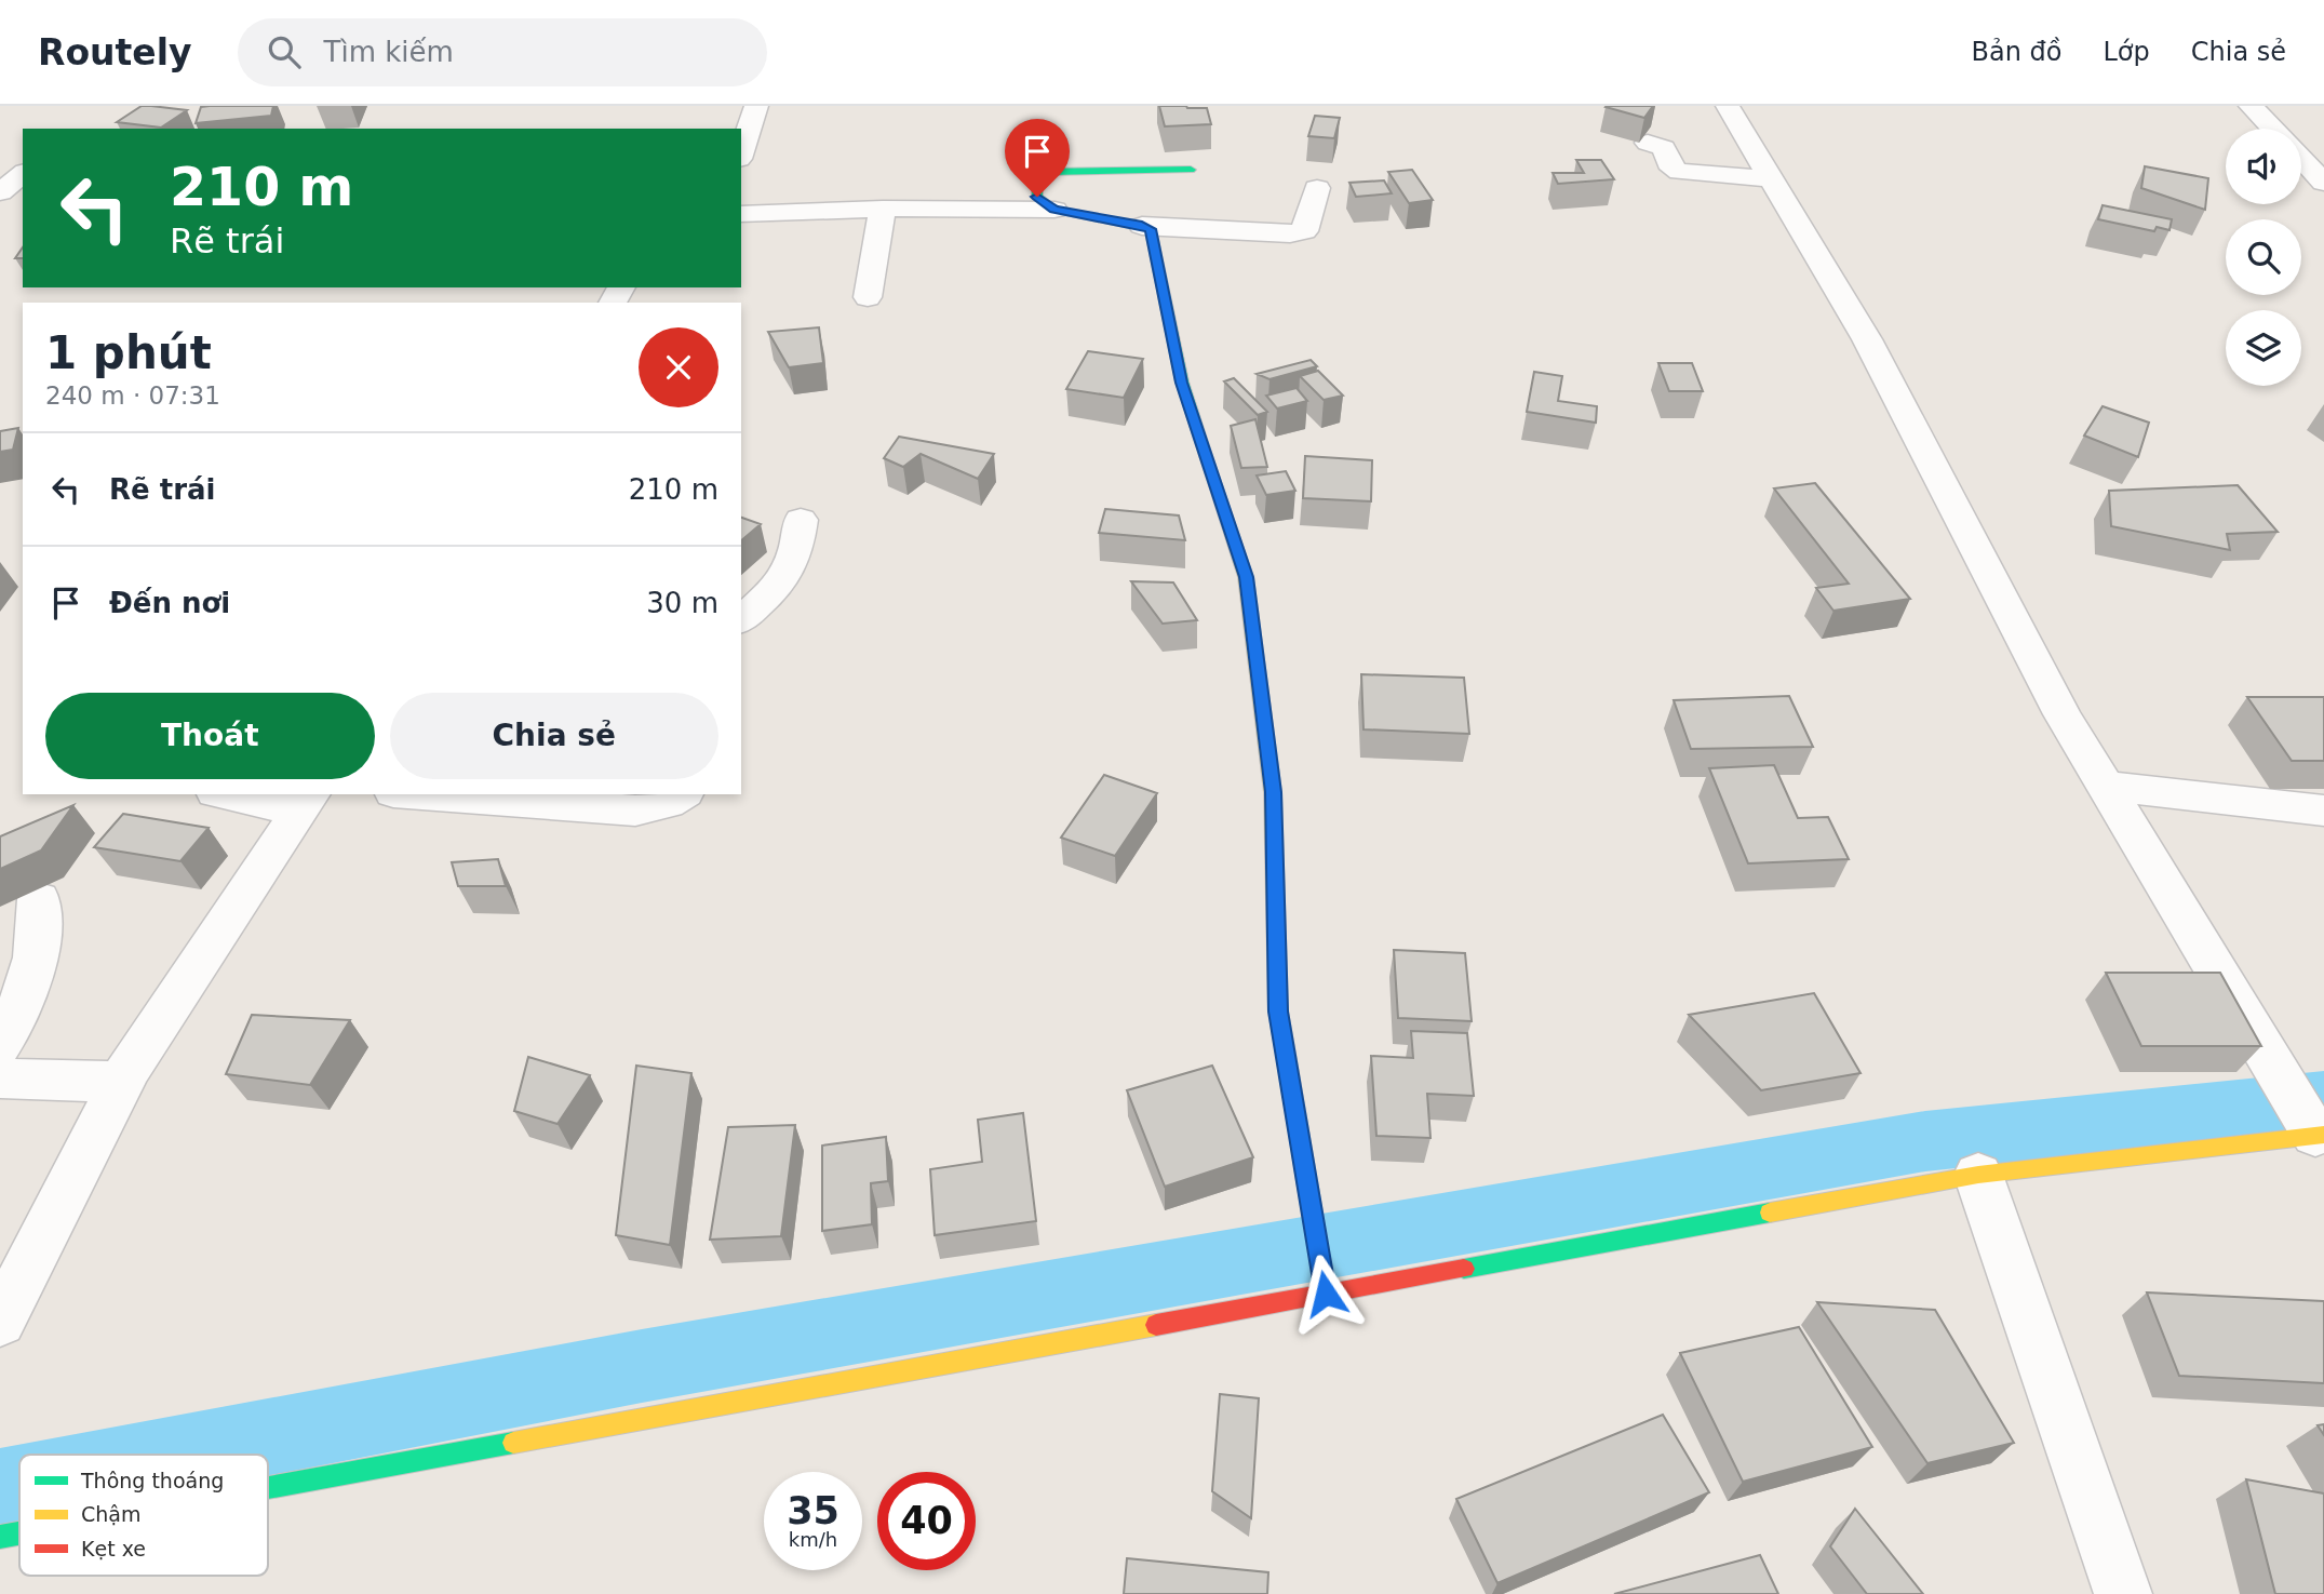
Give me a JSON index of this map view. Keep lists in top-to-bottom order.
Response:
{
  "legend": ["Thông thoáng", "Chậm", "Kẹt xe"],
  "page": {
    "header": "Routely",
    "search": "Tìm kiếm",
    "nav": ["Bản đồ", "Lớp", "Chia sẻ"],
    "turn": ["210 m", "Rẽ trái"],
    "heading": ["1 phút", "240 m · 07:31"],
    "list": [
      {
        "name": "Rẽ trái",
        "value": "210 m"
      },
      {
        "name": "Đến nơi",
        "value": "30 m"
      }
    ],
    "buttons": ["Thoát", "Chia sẻ"],
    "speed": "35 km/h",
    "limit": "40"
  }
}
